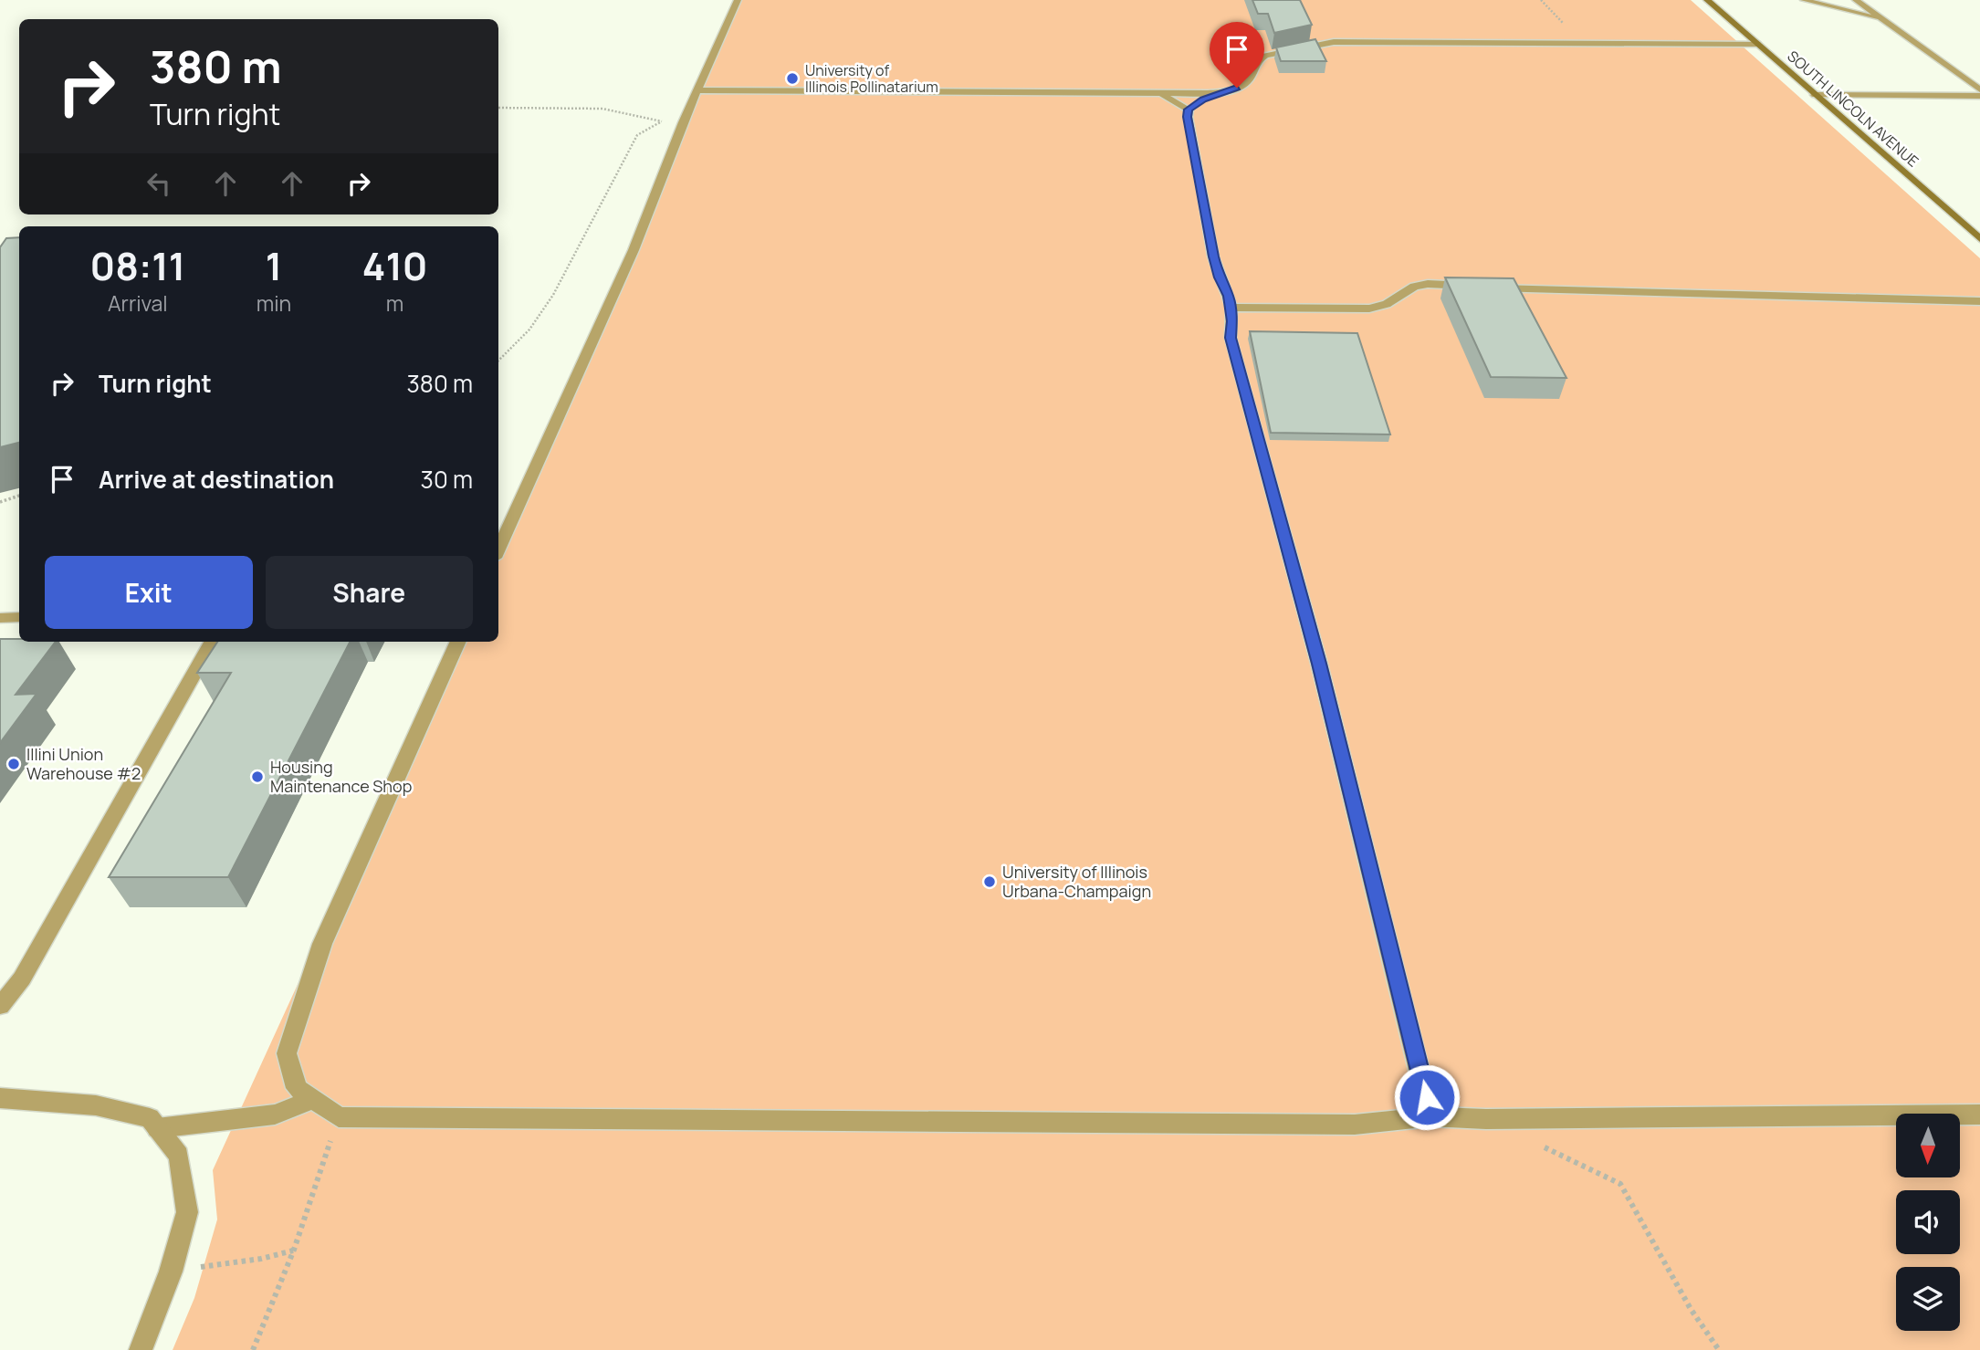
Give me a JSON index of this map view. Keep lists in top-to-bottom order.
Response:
{
  "streets": {
    "main road": ["SOUTH LINCOLN AVENUE"]
  },
  "places": [
    "University of Illinois Pollinatarium",
    "Illini Union Warehouse #2",
    "Housing Maintenance Shop",
    "University of Illinois Urbana-Champaign"
  ],
  "north": "bottom",
  "page": {
    "turn": ["380 m", "Turn right"],
    "eta": [
      "08:11",
      "Arrival",
      "1",
      "min",
      "410",
      "m"
    ],
    "list": [
      {
        "name": "Turn right",
        "value": "380 m"
      },
      {
        "name": "Arrive at destination",
        "value": "30 m"
      }
    ],
    "buttons": ["Exit", "Share"]
  }
}
